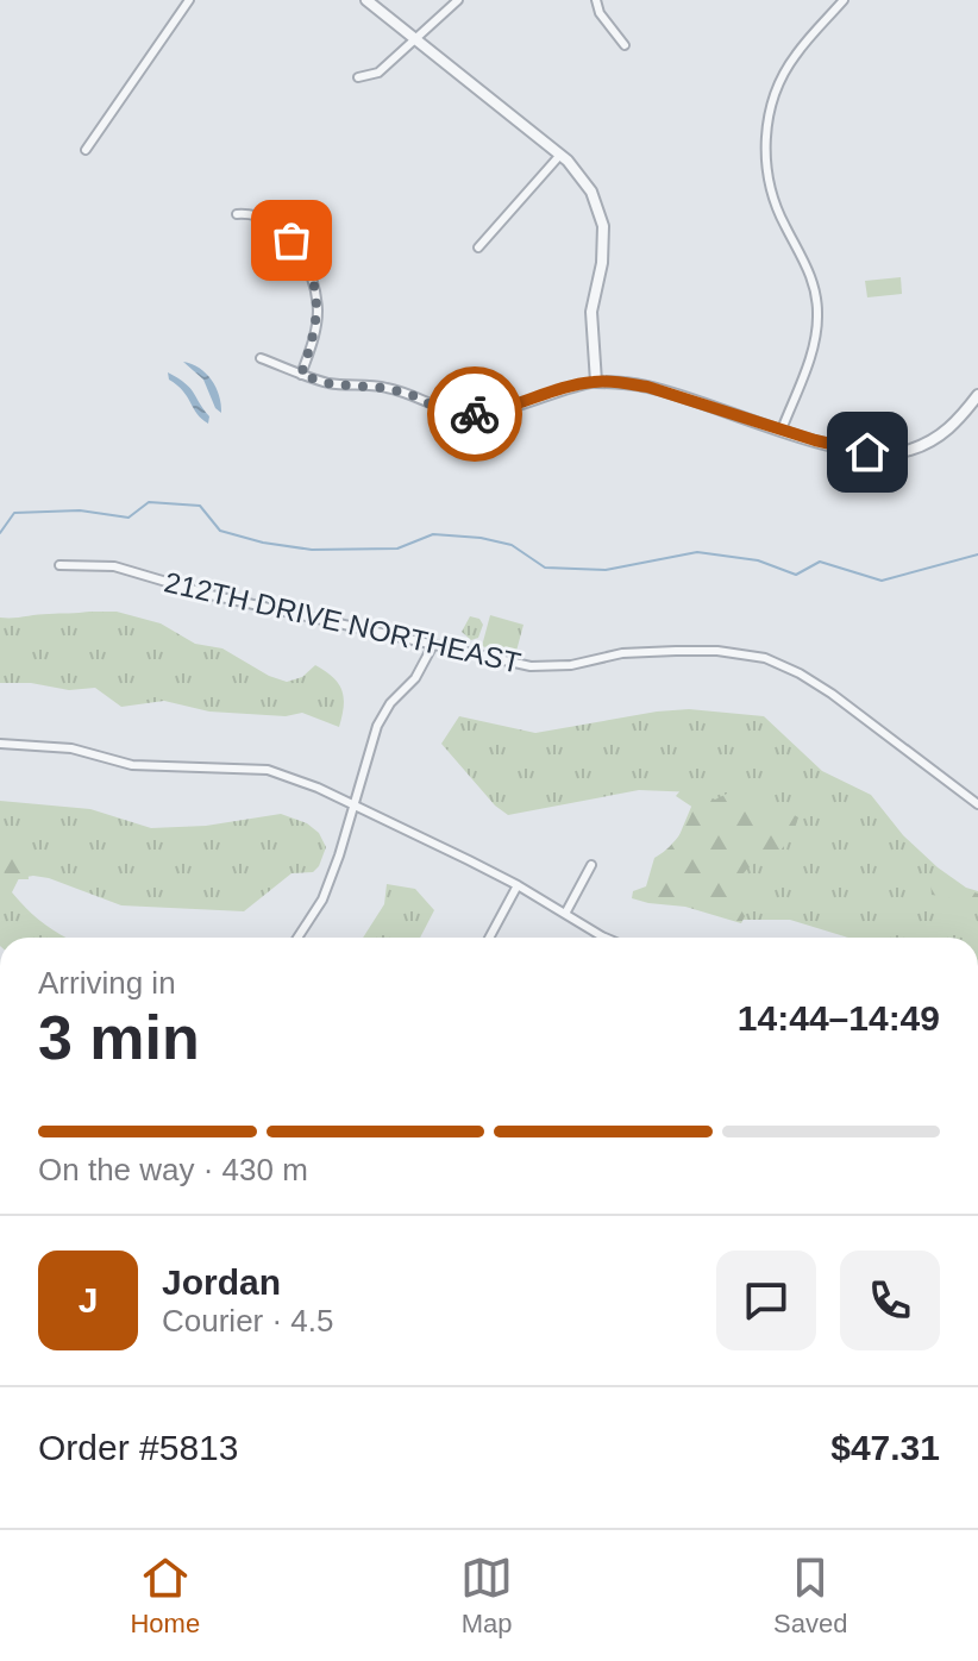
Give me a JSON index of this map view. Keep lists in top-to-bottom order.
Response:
{
  "streets": {
    "street": ["212TH DRIVE NORTHEAST"]
  },
  "page": {
    "heading": ["3 min", "Arriving in", "14:44–14:49"],
    "panel": [
      "Jordan",
      "Courier · 4.5",
      "Order #5813",
      "$47.31"
    ],
    "bar": "On the way · 430 m",
    "round": "J",
    "tabs": ["Home", "Map", "Saved"]
  }
}
